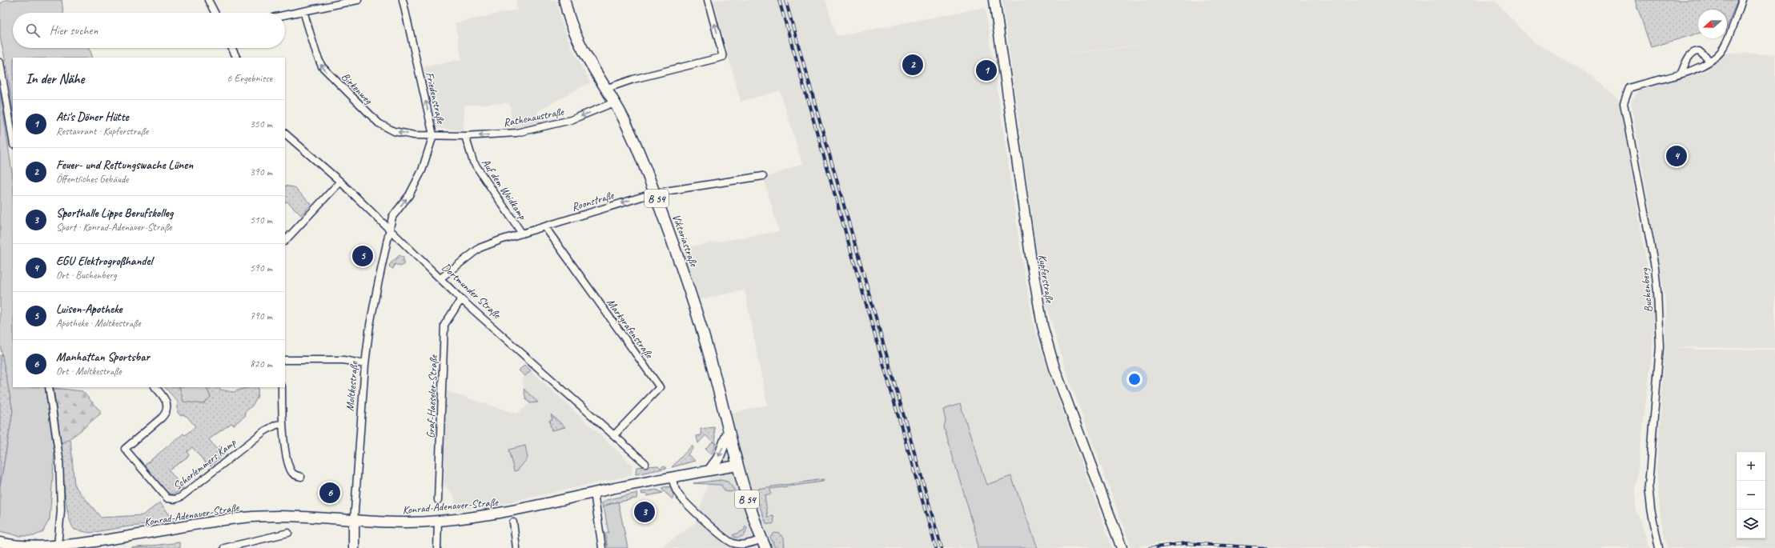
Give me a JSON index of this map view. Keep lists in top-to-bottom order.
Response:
{
  "streets": {
    "main road": ["B 54", "Viktoriastraße"],
    "street": [
      "Birkenweg",
      "Friedenstraße",
      "Rathenaustraße",
      "Auf dem Weidkamp",
      "Roonstraße",
      "Kupferstraße",
      "Dortmunder Straße",
      "Buchenberg",
      "Markgrafenstraße",
      "Moltkestraße",
      "Graf-Haeseler-Straße",
      "Schorlemmers Kamp",
      "Konrad-Adenauer-Straße"
    ]
  },
  "crossings": [
    ["Birkenweg", "Friedenstraße"],
    ["Birkenweg", "Rathenaustraße"],
    ["Friedenstraße", "Rathenaustraße"],
    ["Friedenstraße", "Dortmunder Straße"],
    ["Friedenstraße", "Moltkestraße"],
    ["Rathenaustraße", "Auf dem Weidkamp"],
    ["Rathenaustraße", "Viktoriastraße"],
    ["Auf dem Weidkamp", "Roonstraße"],
    ["B 54", "Viktoriastraße"],
    ["B 54", "Konrad-Adenauer-Straße"],
    ["Roonstraße", "Viktoriastraße"],
    ["Roonstraße", "Dortmunder Straße"],
    ["Roonstraße", "Markgrafenstraße"],
    ["Viktoriastraße", "Konrad-Adenauer-Straße"],
    ["Dortmunder Straße", "Markgrafenstraße"],
    ["Dortmunder Straße", "Moltkestraße"],
    ["Dortmunder Straße", "Graf-Haeseler-Straße"],
    ["Moltkestraße", "Konrad-Adenauer-Straße"]
  ],
  "one_way": ["Birkenweg", "Friedenstraße", "Rathenaustraße"],
  "north": "left",
  "page": {
    "search": "Hier suchen",
    "pins": [
      "2",
      "1",
      "4",
      "5",
      "6",
      "3"
    ],
    "heading": ["In der Nähe", "6 Ergebnisse"],
    "list": [
      {
        "mark": "1",
        "name": "Ati's Döner Hütte",
        "note": "Restaurant · Kupferstraße",
        "value": "350 m"
      },
      {
        "mark": "2",
        "name": "Feuer- und Rettungswache Lünen",
        "note": "Öffentliches Gebäude",
        "value": "390 m"
      },
      {
        "mark": "3",
        "name": "Sporthalle Lippe Berufskolleg",
        "note": "Sport · Konrad-Adenauer-Straße",
        "value": "510 m"
      },
      {
        "mark": "4",
        "name": "EGU Elektrogroßhandel",
        "note": "Ort · Buchenberg",
        "value": "590 m"
      },
      {
        "mark": "5",
        "name": "Luisen-Apotheke",
        "note": "Apotheke · Moltkestraße",
        "value": "790 m"
      },
      {
        "mark": "6",
        "name": "Manhattan Sportsbar",
        "note": "Ort · Moltkestraße",
        "value": "820 m"
      }
    ],
    "map_buttons": ["+", "−"]
  }
}
